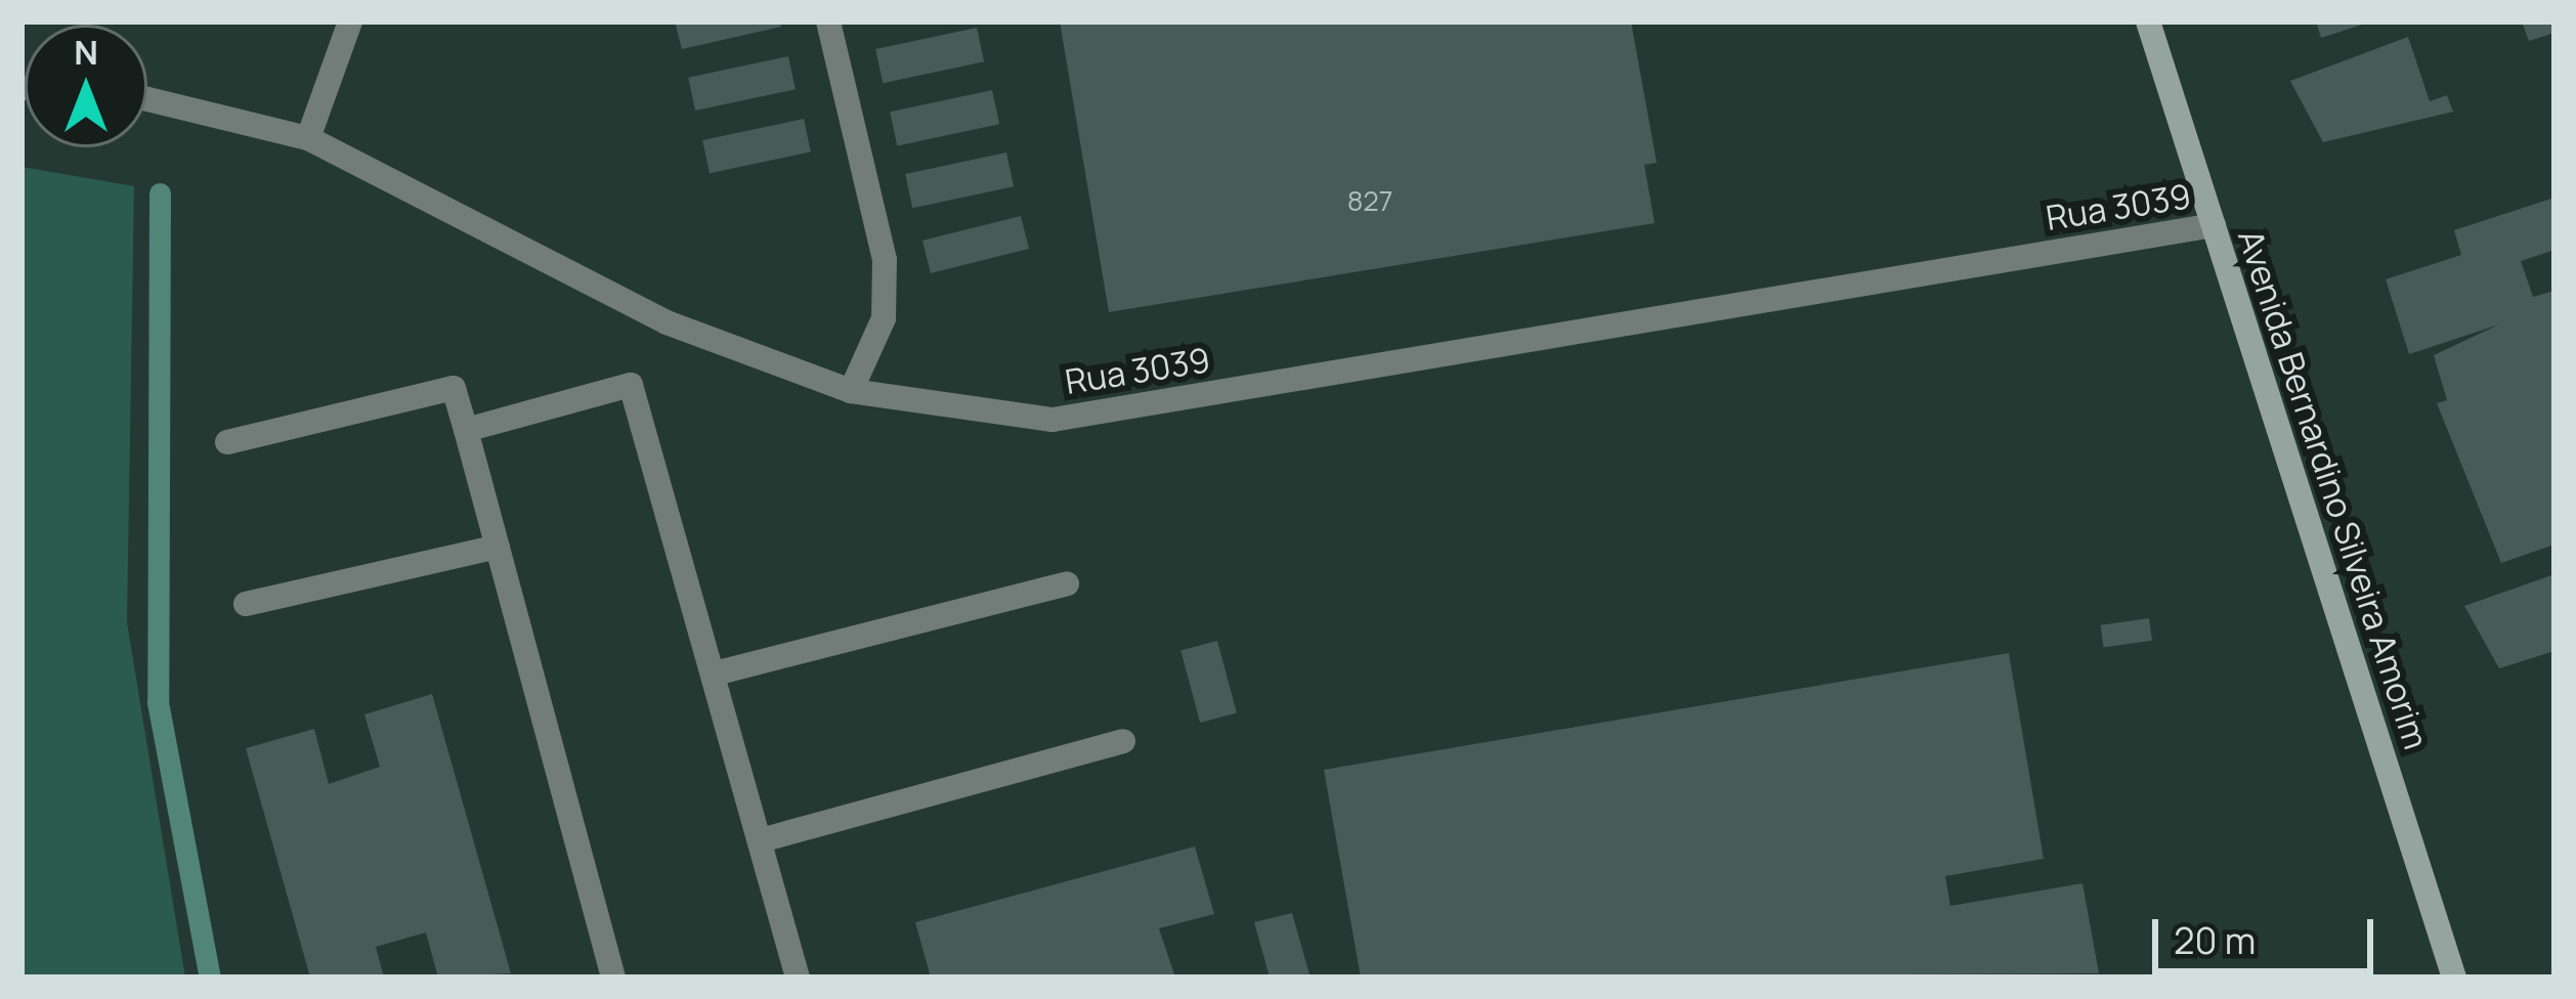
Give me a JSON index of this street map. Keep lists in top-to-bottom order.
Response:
{
  "streets": {
    "main road": ["Avenida Bernardino Silveira Amorim"],
    "street": ["Rua 3039"]
  },
  "crossings": [
    ["Rua 3039", "Avenida Bernardino Silveira Amorim"]
  ],
  "house_numbers": ["827"],
  "scale_bar": "20 m",
  "north": "top"
}
